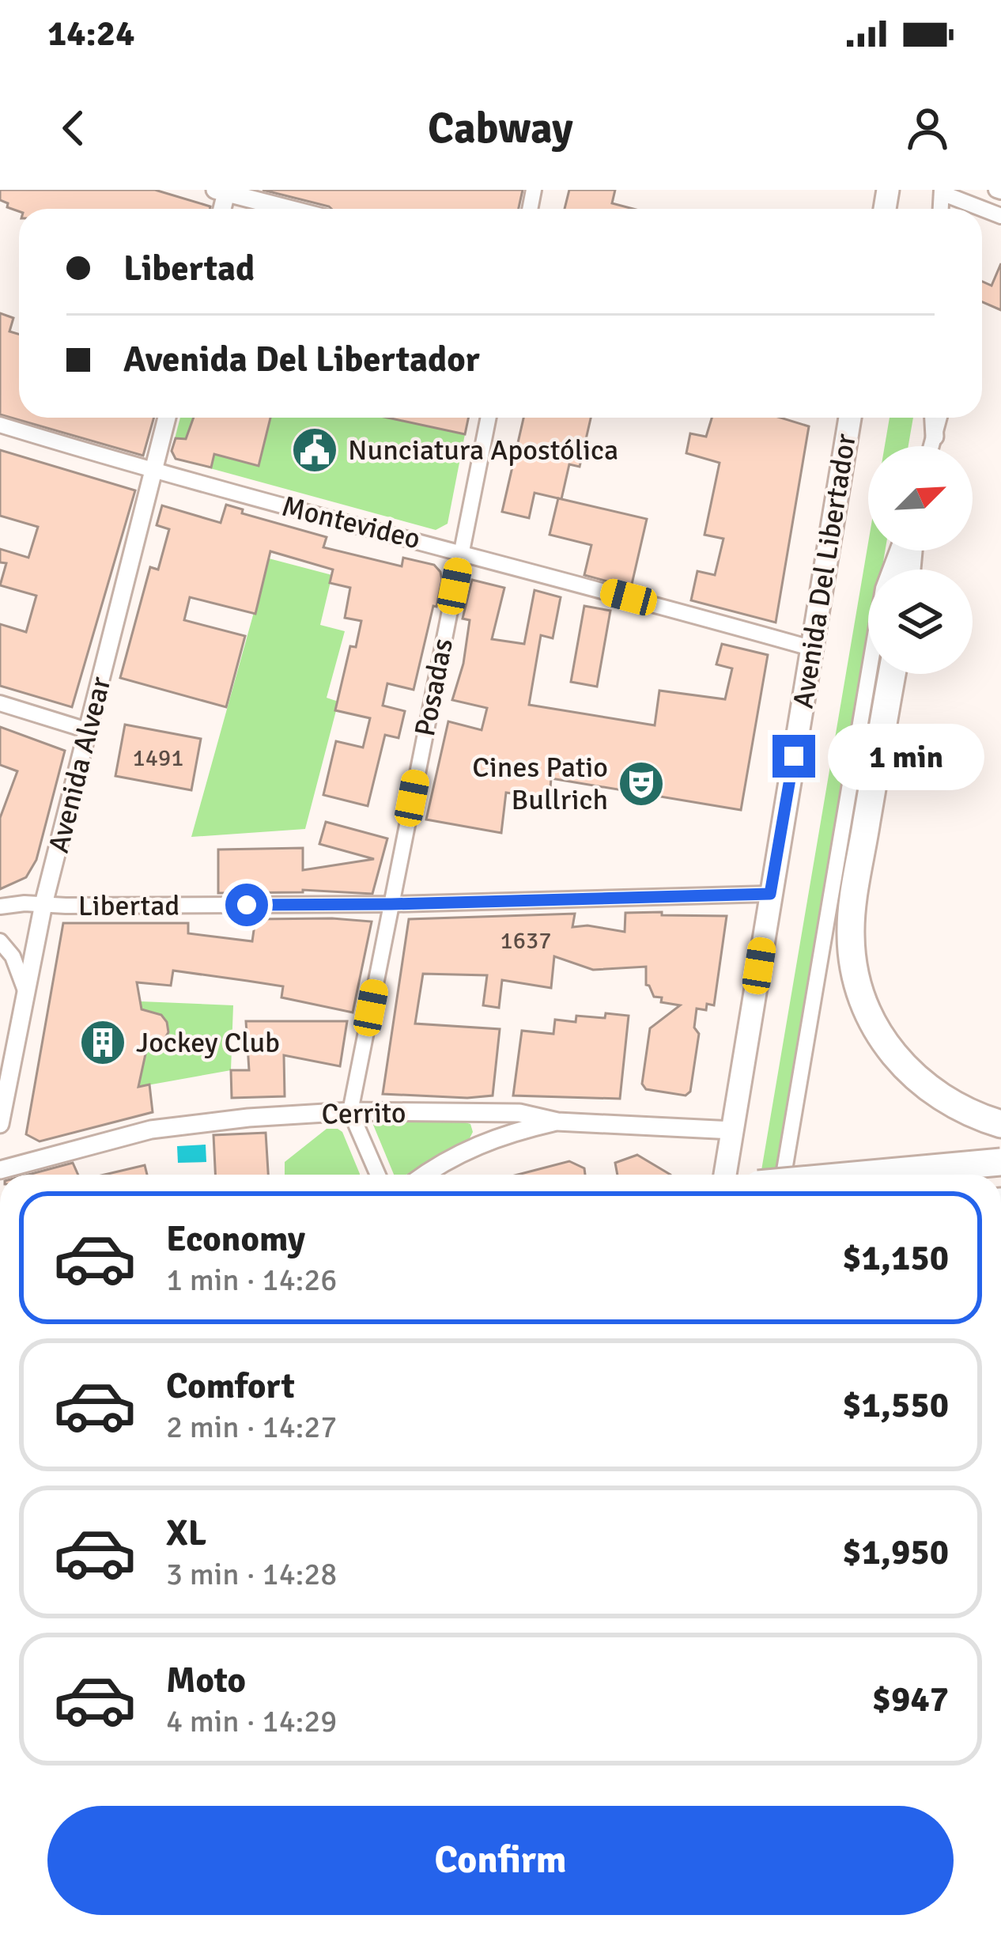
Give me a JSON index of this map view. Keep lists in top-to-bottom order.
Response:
{
  "streets": {
    "main road": ["Avenida Del Libertador"],
    "street": [
      "Montevideo",
      "Posadas",
      "Avenida Alvear",
      "Libertad",
      "Cerrito"
    ]
  },
  "crossings": [
    ["Montevideo", "Avenida Del Libertador"],
    ["Montevideo", "Posadas"],
    ["Montevideo", "Avenida Alvear"],
    ["Avenida Del Libertador", "Libertad"],
    ["Avenida Del Libertador", "Cerrito"],
    ["Posadas", "Libertad"],
    ["Posadas", "Cerrito"],
    ["Avenida Alvear", "Libertad"]
  ],
  "places": {
    "public building": ["Nunciatura Apostólica"],
    "theatre": ["Cines Patio Bullrich"],
    "building": ["Jockey Club"]
  },
  "house_numbers": ["1491", "1637"],
  "north": "top right",
  "page": {
    "status": "14:24",
    "header": "Cabway",
    "banner": ["Libertad", "Avenida Del Libertador"],
    "bubble": "1 min",
    "list": [
      {
        "name": "Economy",
        "note": "1 min · 14:26",
        "value": "$1,150"
      },
      {
        "name": "Comfort",
        "note": "2 min · 14:27",
        "value": "$1,550"
      },
      {
        "name": "XL",
        "note": "3 min · 14:28",
        "value": "$1,950"
      },
      {
        "name": "Moto",
        "note": "4 min · 14:29",
        "value": "$947"
      }
    ],
    "buttons": "Confirm"
  }
}
